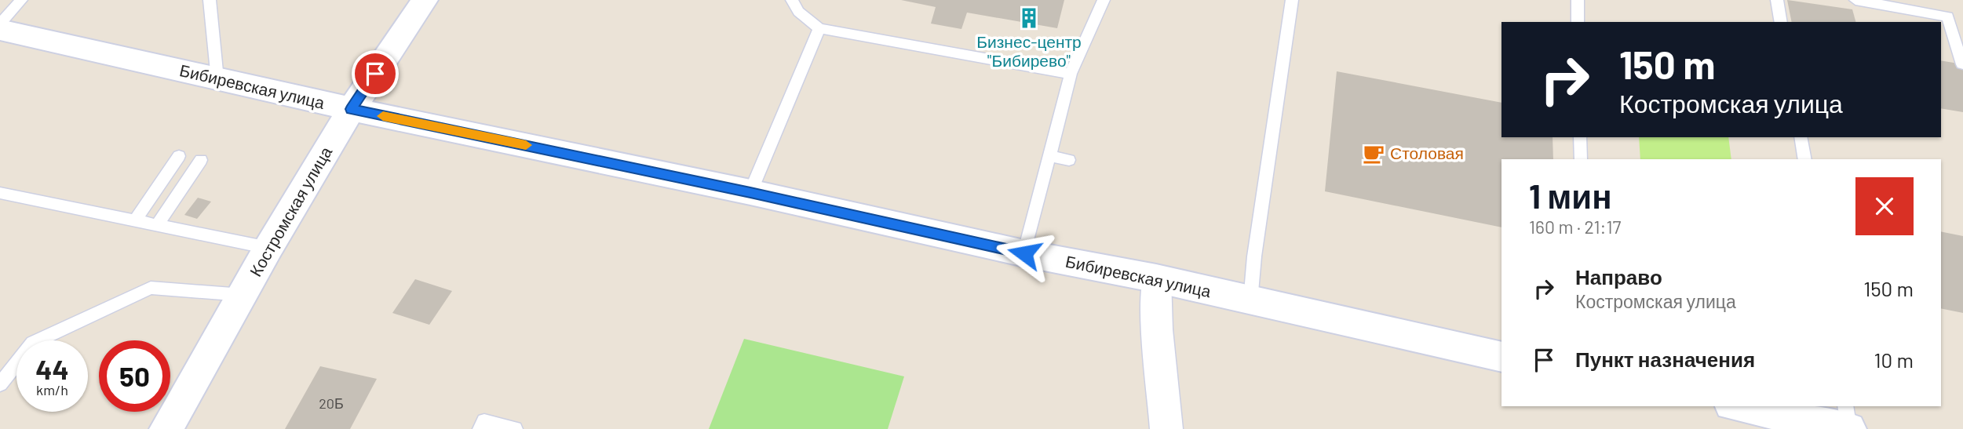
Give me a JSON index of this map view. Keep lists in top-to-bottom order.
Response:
{
  "streets": {
    "main road": ["Бибиревская улица", "Костромская улица"]
  },
  "crossings": [
    ["Бибиревская улица", "Костромская улица"]
  ],
  "places": {
    "building": ["Бизнес-центр \"Бибирево\""],
    "cafe": ["Столовая"]
  },
  "house_numbers": ["20Б"],
  "page": {
    "turn": ["150 m", "Костромская улица"],
    "heading": ["1 мин", "160 m · 21:17"],
    "list": [
      {
        "name": "Направо",
        "note": "Костромская улица",
        "value": "150 m"
      },
      {
        "name": "Пункт назначения",
        "value": "10 m"
      }
    ],
    "speed": "44 km/h",
    "limit": "50"
  }
}
